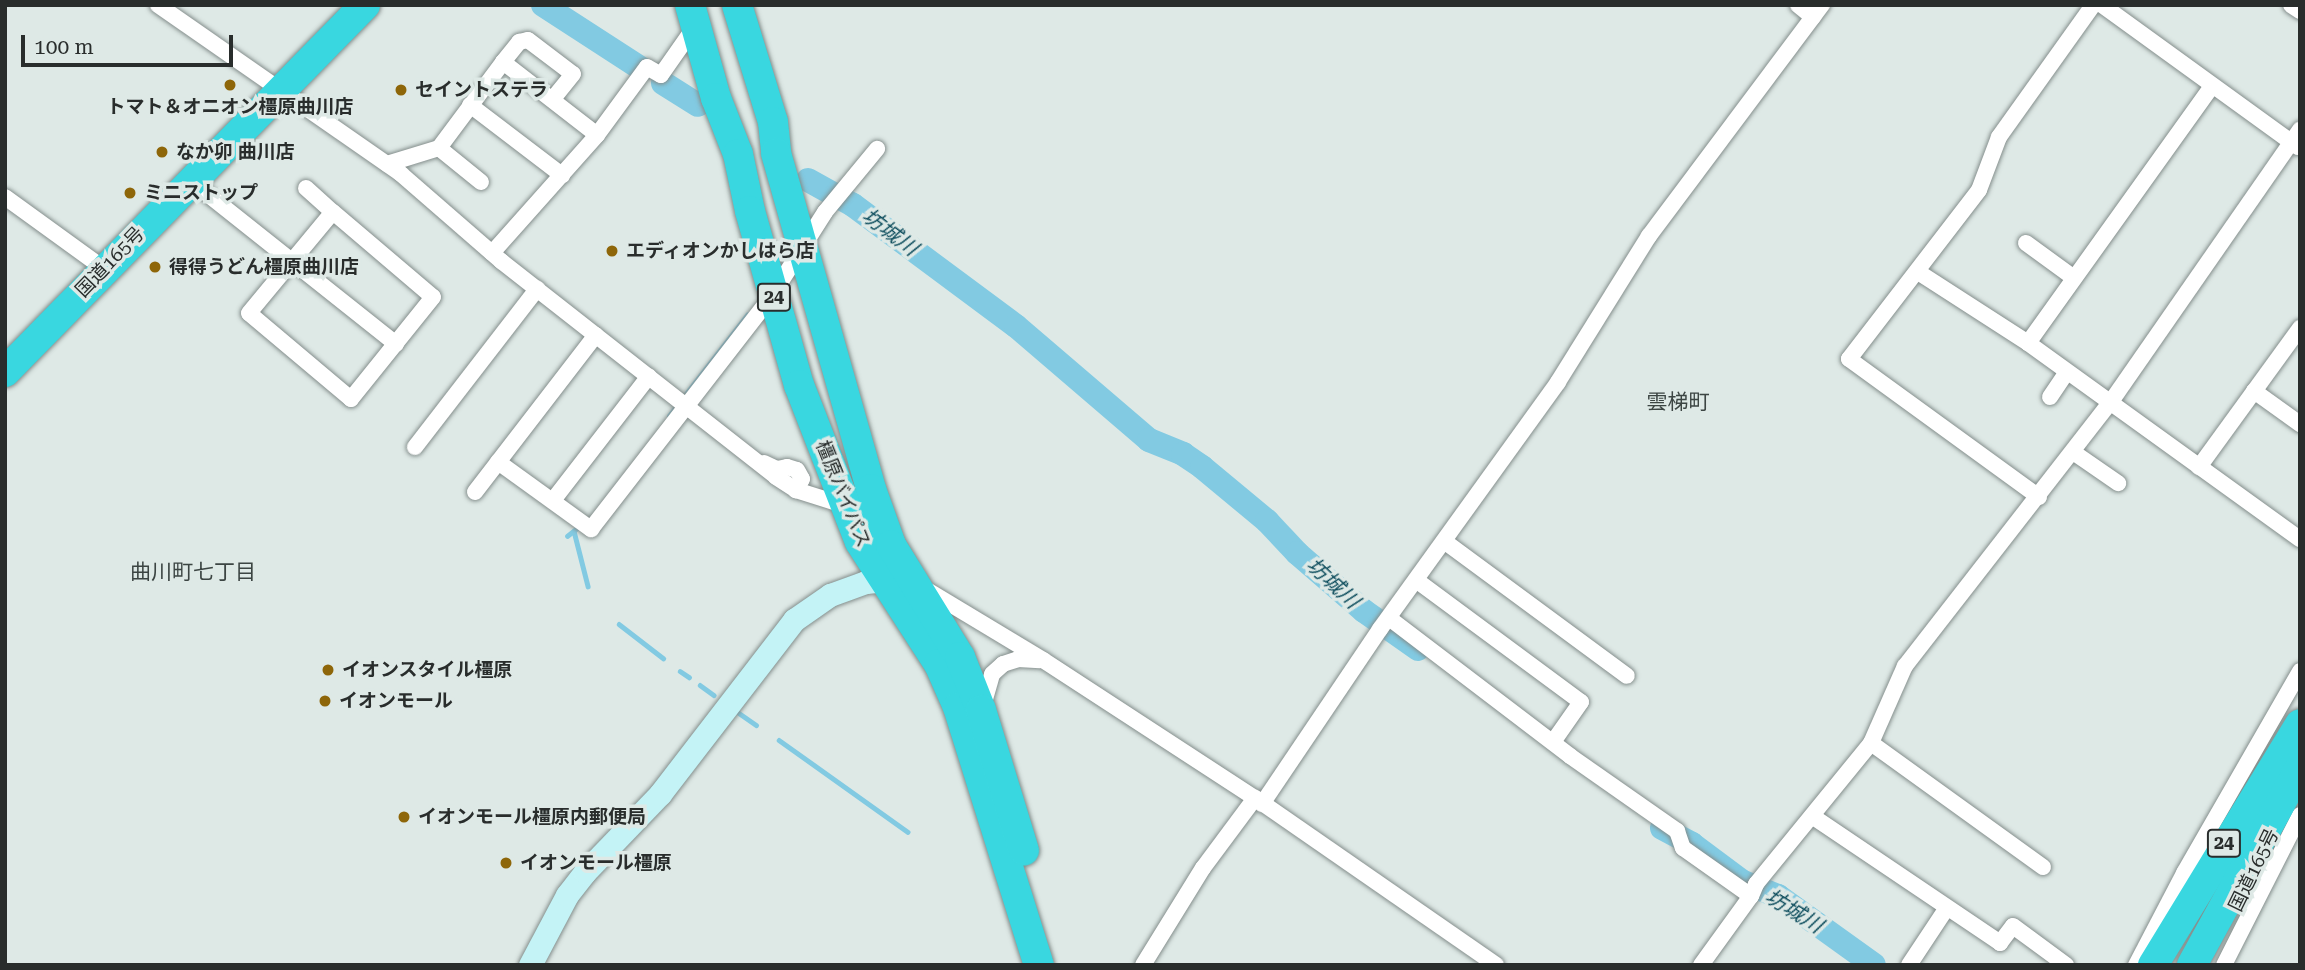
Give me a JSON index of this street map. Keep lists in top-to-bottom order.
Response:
{
  "streets": {
    "highway": ["国道165号", "24", "橿原バイパス"]
  },
  "districts": ["雲梯町", "曲川町七丁目"],
  "water": ["坊城川"],
  "places": [
    "トマト＆オニオン橿原曲川店",
    "セイントステラ",
    "なか卯 曲川店",
    "ミニストップ",
    "エディオンかしはら店",
    "得得うどん橿原曲川店",
    "イオンスタイル橿原",
    "イオンモール",
    "イオンモール橿原内郵便局",
    "イオンモール橿原"
  ],
  "scale_bar": "100 m"
}
